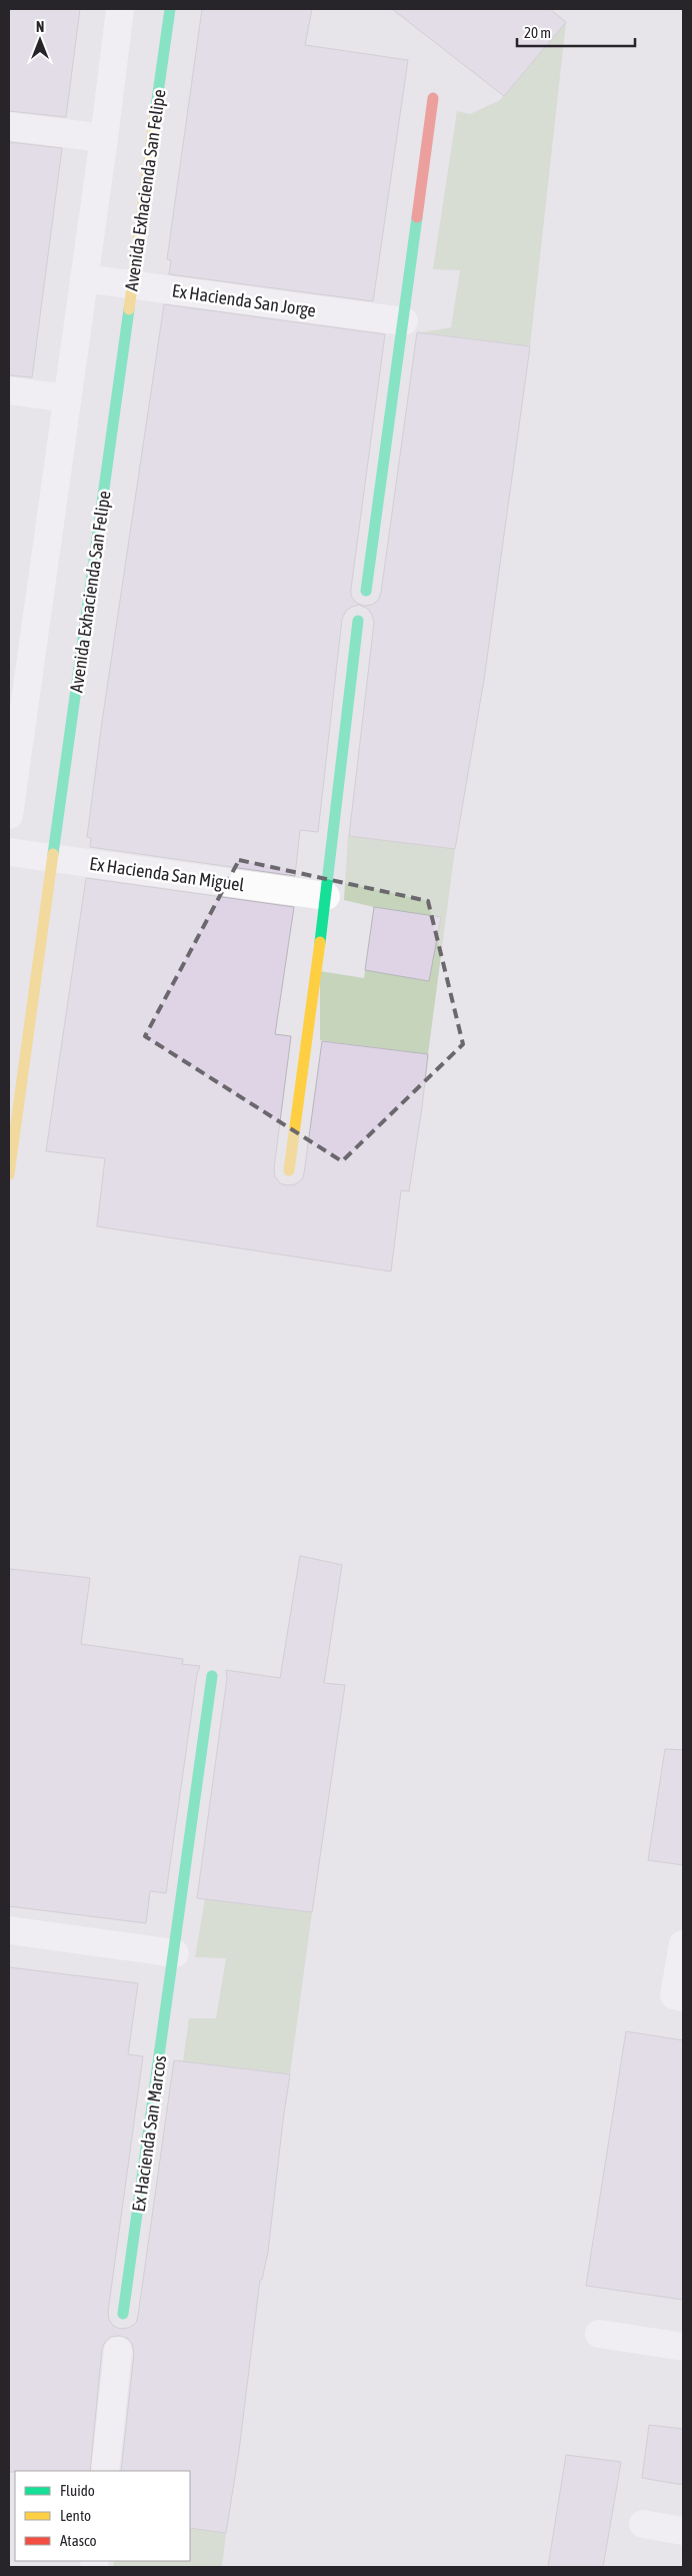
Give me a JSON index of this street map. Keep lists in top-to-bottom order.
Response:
{
  "streets": {
    "street": [
      "Avenida Exhacienda San Felipe",
      "Ex Hacienda San Jorge",
      "Ex Hacienda San Miguel",
      "Ex Hacienda San Marcos"
    ]
  },
  "crossings": [
    ["Avenida Exhacienda San Felipe", "Ex Hacienda San Jorge"],
    ["Avenida Exhacienda San Felipe", "Ex Hacienda San Miguel"]
  ],
  "legend": ["Fluido", "Lento", "Atasco"],
  "scale_bar": "20 m",
  "north": "top"
}
